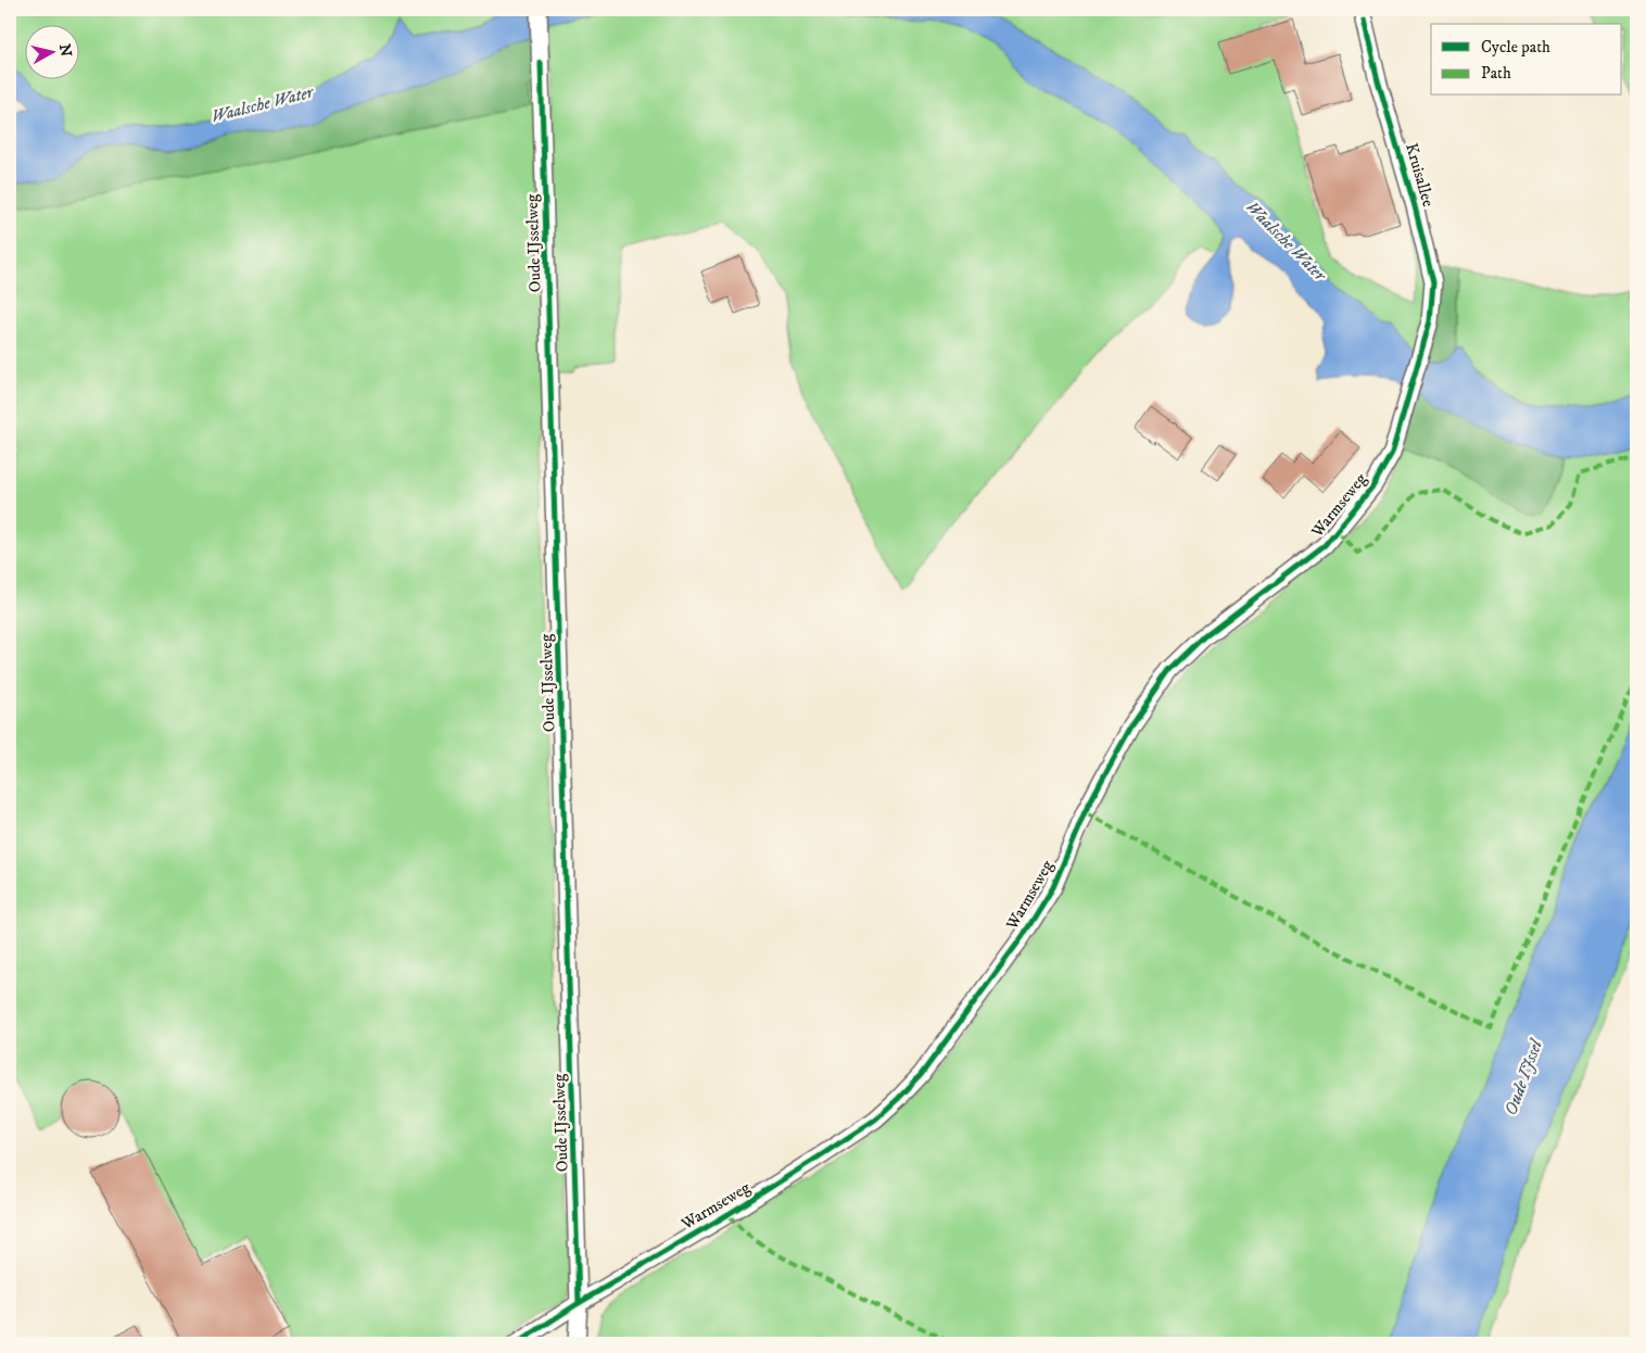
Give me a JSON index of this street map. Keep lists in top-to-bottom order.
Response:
{
  "streets": {
    "street": ["Kruisallee", "Oude IJsselweg", "Warmseweg"]
  },
  "crossings": [
    ["Kruisallee", "Warmseweg"],
    ["Oude IJsselweg", "Warmseweg"]
  ],
  "water": ["Waalsche Water", "Oude IJssel"],
  "legend": ["Cycle path", "Path"],
  "north": "right"
}
